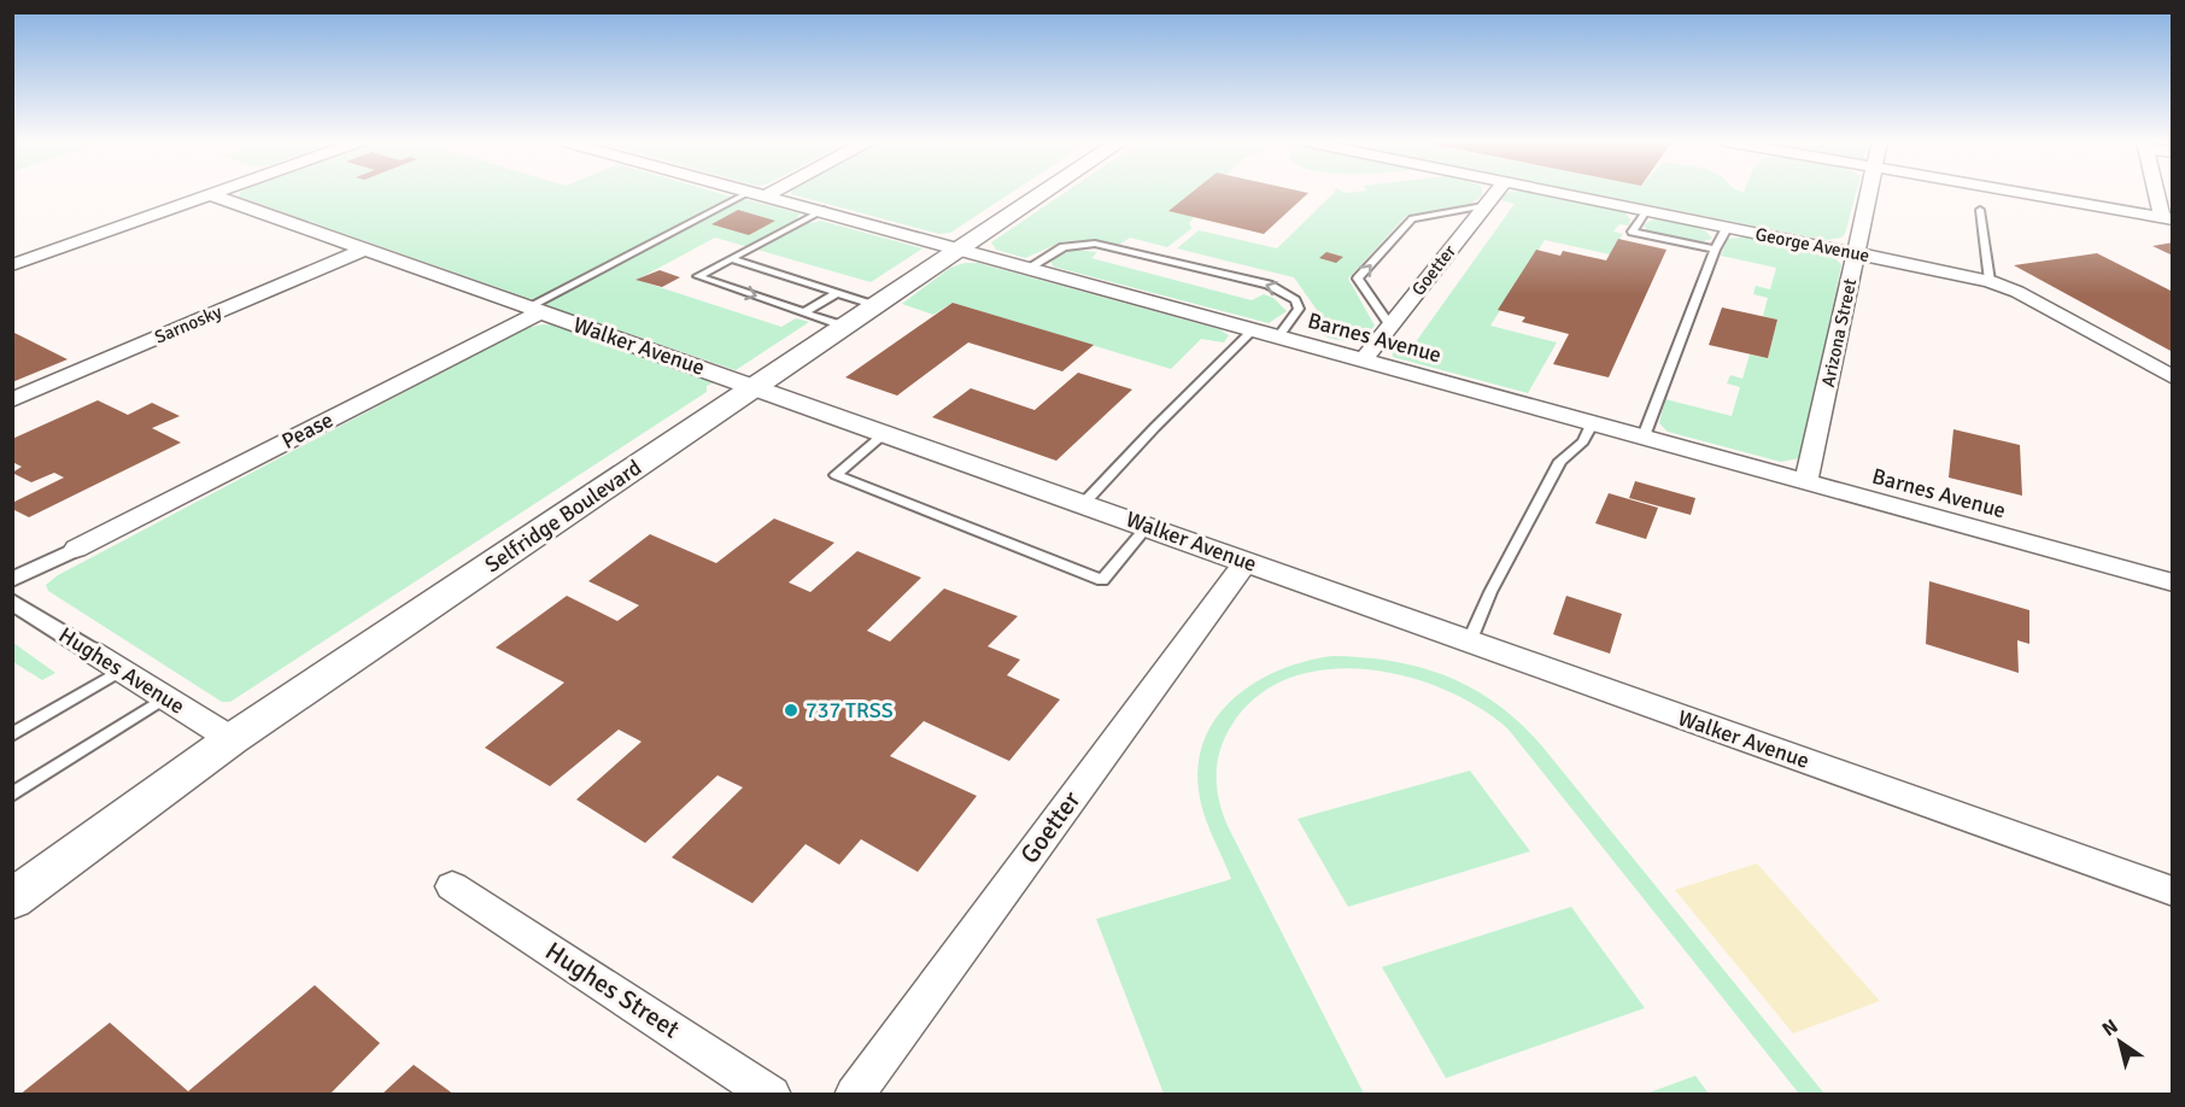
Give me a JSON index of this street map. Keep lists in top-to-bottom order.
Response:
{
  "streets": {
    "street": [
      "George Avenue",
      "Goetter",
      "Sarnosky",
      "Arizona Street",
      "Barnes Avenue",
      "Walker Avenue",
      "Pease",
      "Selfridge Boulevard",
      "Hughes Avenue",
      "Hughes Street"
    ]
  },
  "crossings": [
    ["George Avenue", "Arizona Street"],
    ["Goetter", "Barnes Avenue"],
    ["Goetter", "Walker Avenue"],
    ["Sarnosky", "Walker Avenue"],
    ["Arizona Street", "Barnes Avenue"],
    ["Barnes Avenue", "Selfridge Boulevard"],
    ["Walker Avenue", "Pease"],
    ["Walker Avenue", "Selfridge Boulevard"],
    ["Selfridge Boulevard", "Hughes Avenue"]
  ],
  "places": ["737 TRSS"],
  "north": "top left"
}
